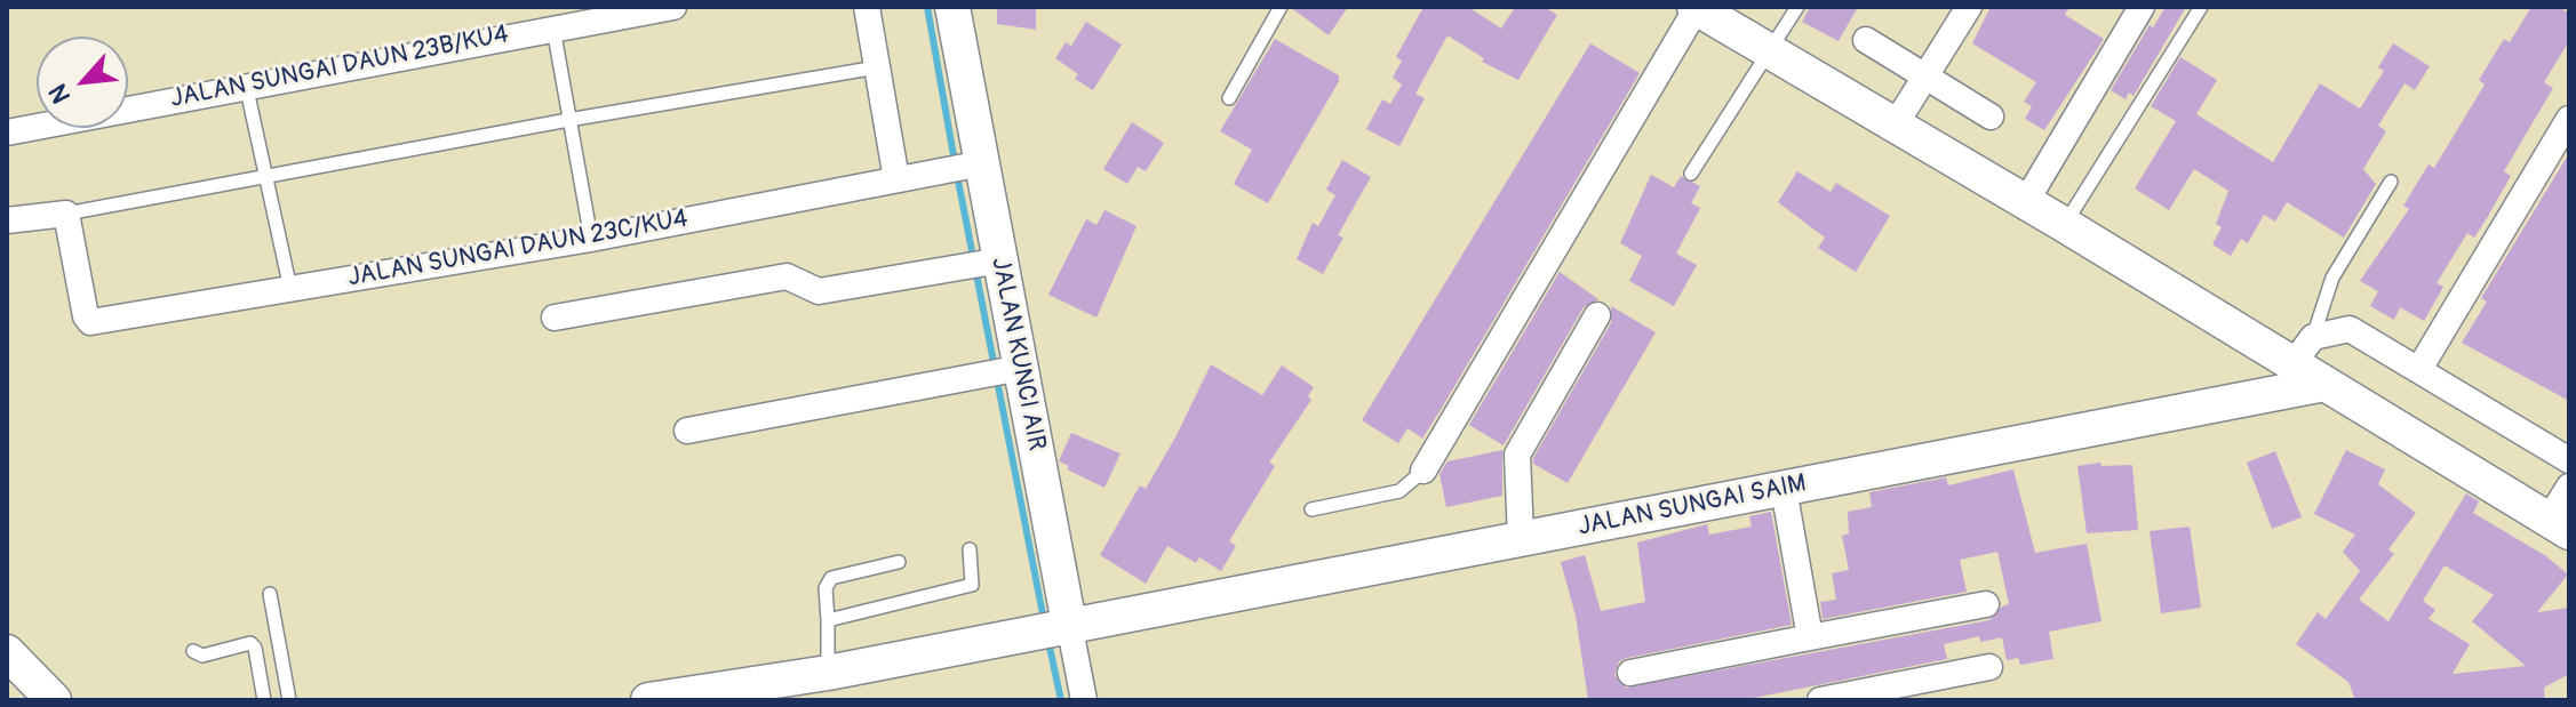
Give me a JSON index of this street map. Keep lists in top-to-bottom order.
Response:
{
  "streets": {
    "street": [
      "JALAN SUNGAI DAUN 23B/KU4",
      "JALAN SUNGAI DAUN 23C/KU4",
      "JALAN KUNCI AIR",
      "JALAN SUNGAI SAIM"
    ]
  },
  "crossings": [
    ["JALAN SUNGAI DAUN 23C/KU4", "JALAN KUNCI AIR"],
    ["JALAN KUNCI AIR", "JALAN SUNGAI SAIM"]
  ],
  "north": "bottom left"
}
